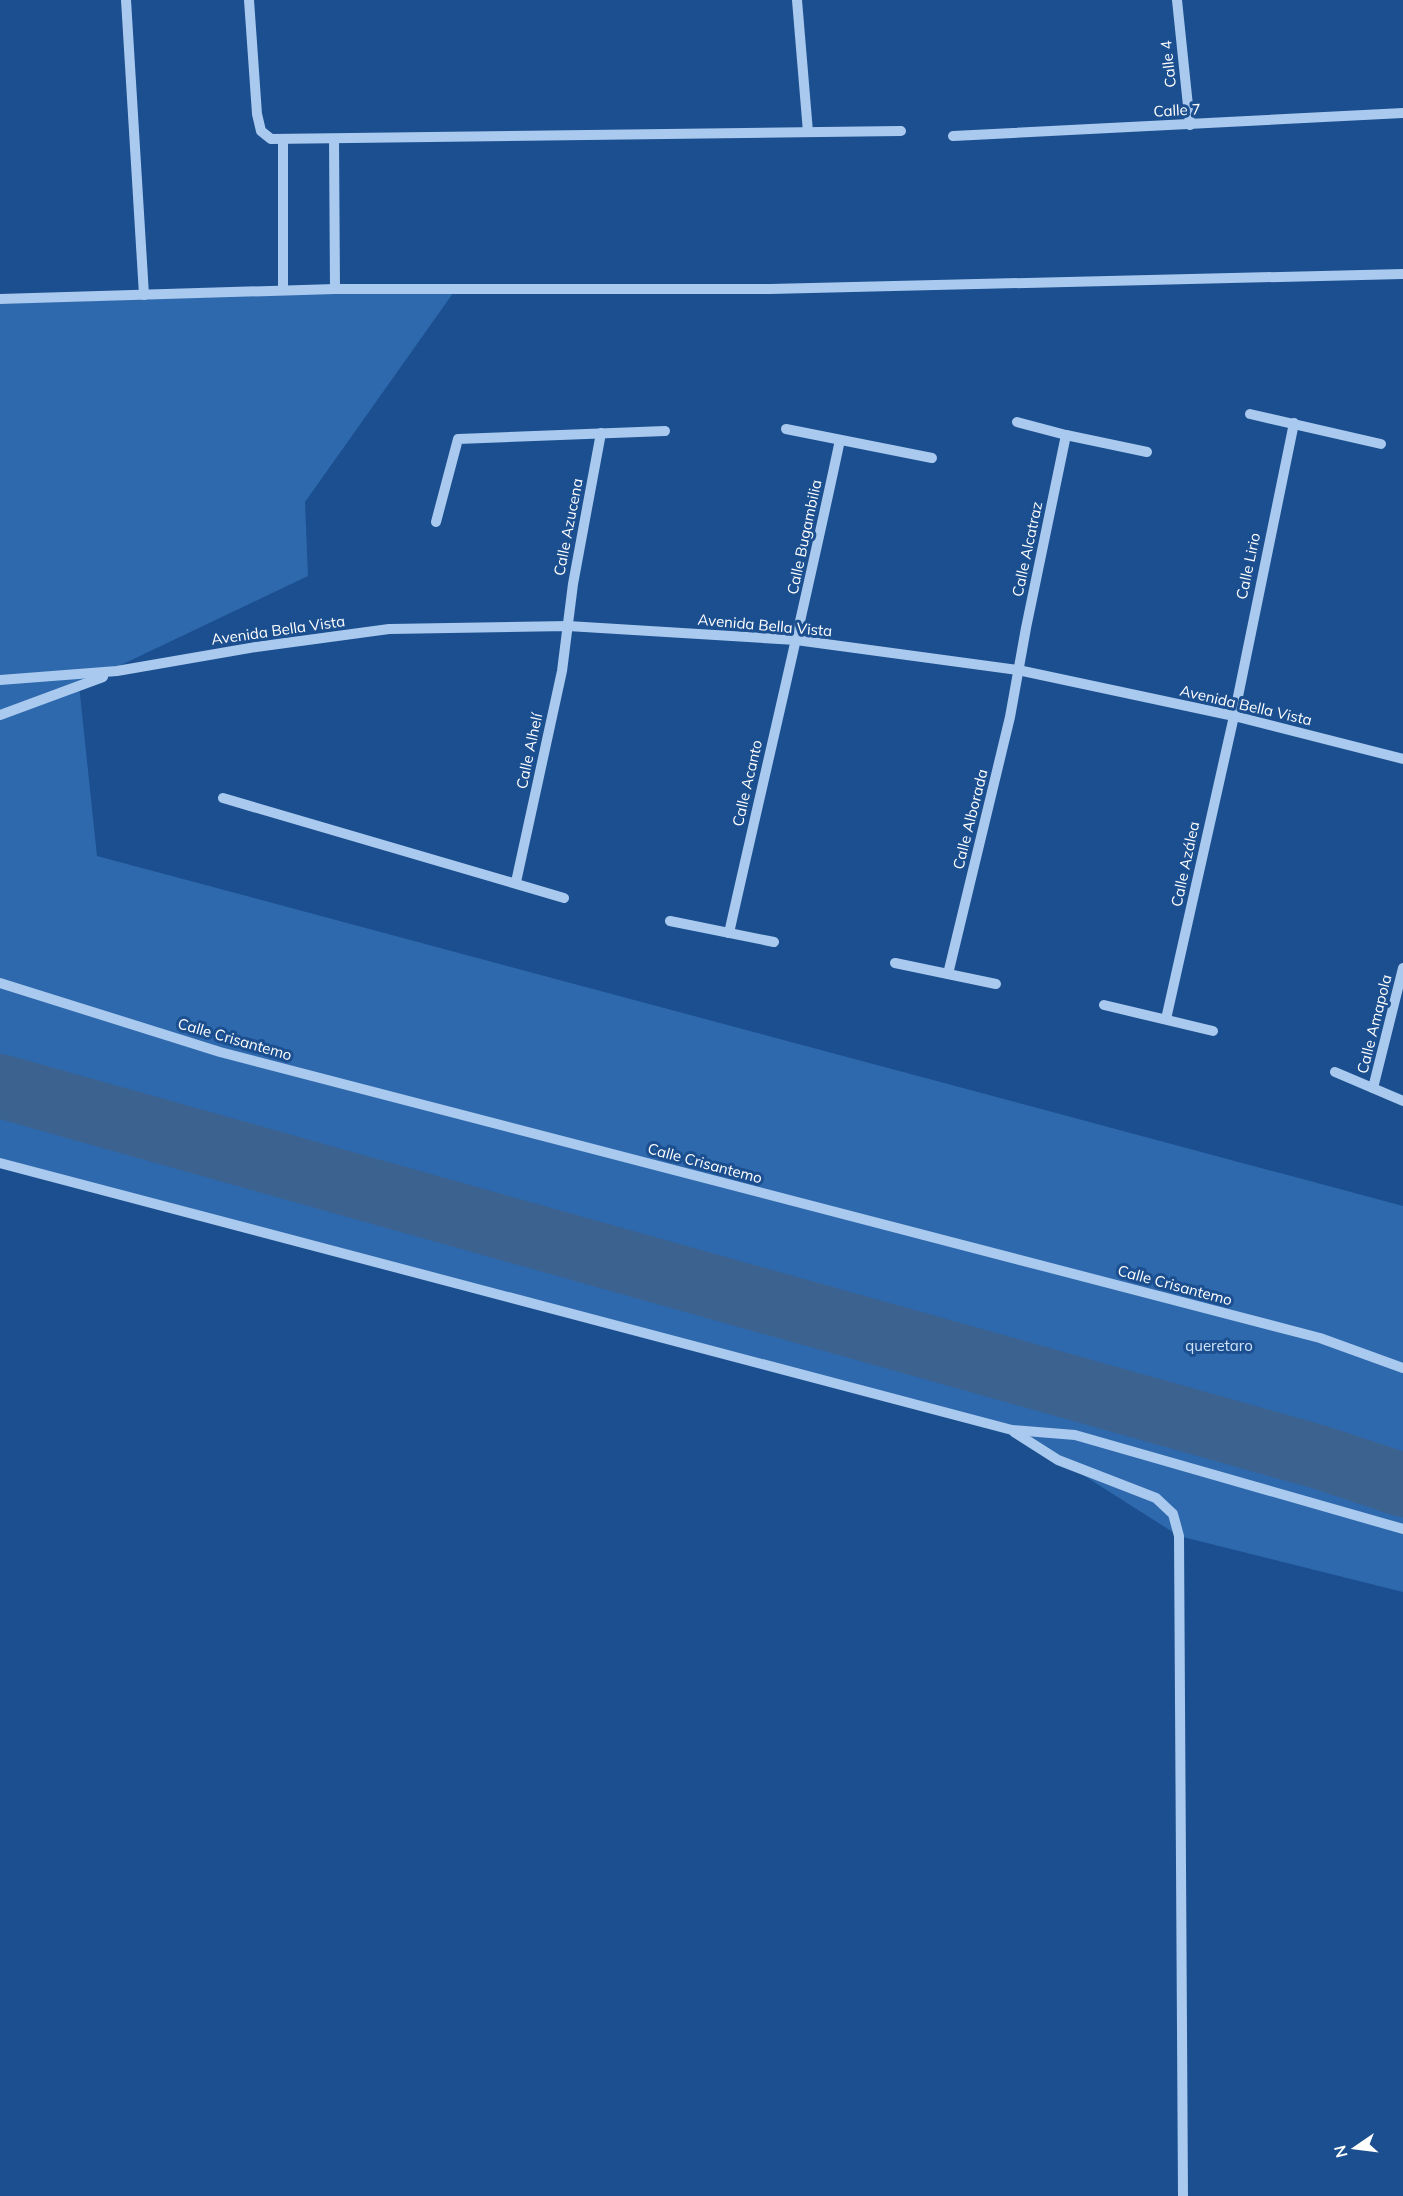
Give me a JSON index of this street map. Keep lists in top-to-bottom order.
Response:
{
  "streets": {
    "street": [
      "Calle 4",
      "Calle 7",
      "Calle Azucena",
      "Calle Bugambilia",
      "Calle Alcatraz",
      "Calle Lirio",
      "Avenida Bella Vista",
      "Calle Alhelí",
      "Calle Acanto",
      "Calle Alborada",
      "Calle Azálea",
      "Calle Amapola",
      "Calle Crisantemo"
    ]
  },
  "crossings": [
    ["Calle 4", "Calle 7"],
    ["Calle Azucena", "Avenida Bella Vista"],
    ["Calle Azucena", "Calle Alhelí"],
    ["Calle Bugambilia", "Avenida Bella Vista"],
    ["Calle Bugambilia", "Calle Acanto"],
    ["Calle Alcatraz", "Avenida Bella Vista"],
    ["Calle Alcatraz", "Calle Alborada"],
    ["Calle Lirio", "Avenida Bella Vista"],
    ["Calle Lirio", "Calle Azálea"],
    ["Avenida Bella Vista", "Calle Alhelí"],
    ["Avenida Bella Vista", "Calle Acanto"],
    ["Avenida Bella Vista", "Calle Alborada"],
    ["Avenida Bella Vista", "Calle Azálea"]
  ],
  "parks": ["queretaro"],
  "north": "left"
}
